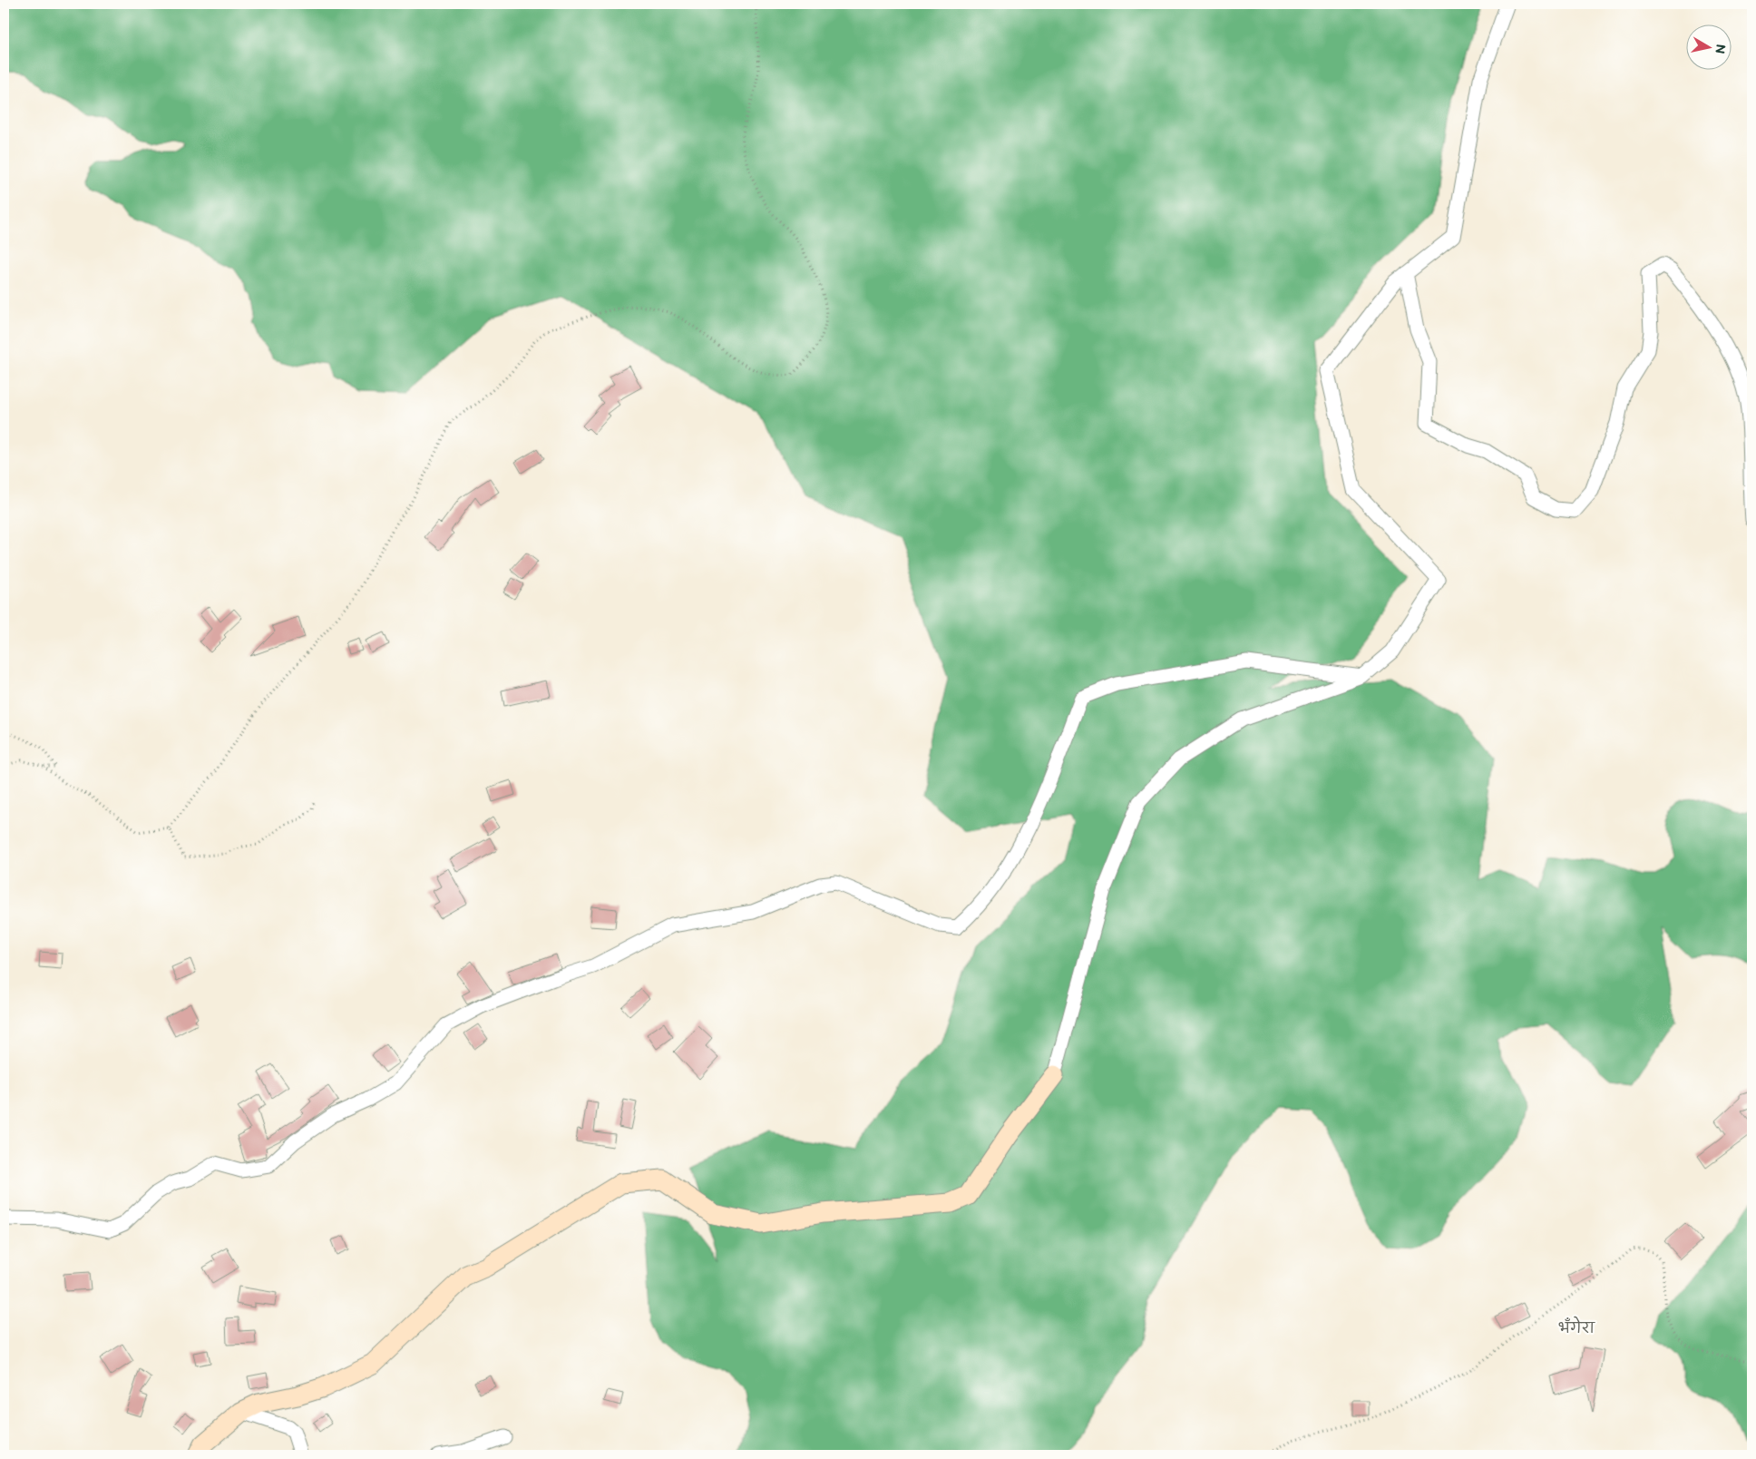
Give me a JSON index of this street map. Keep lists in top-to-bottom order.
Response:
{
  "districts": ["भँगेरा"],
  "north": "right"
}
